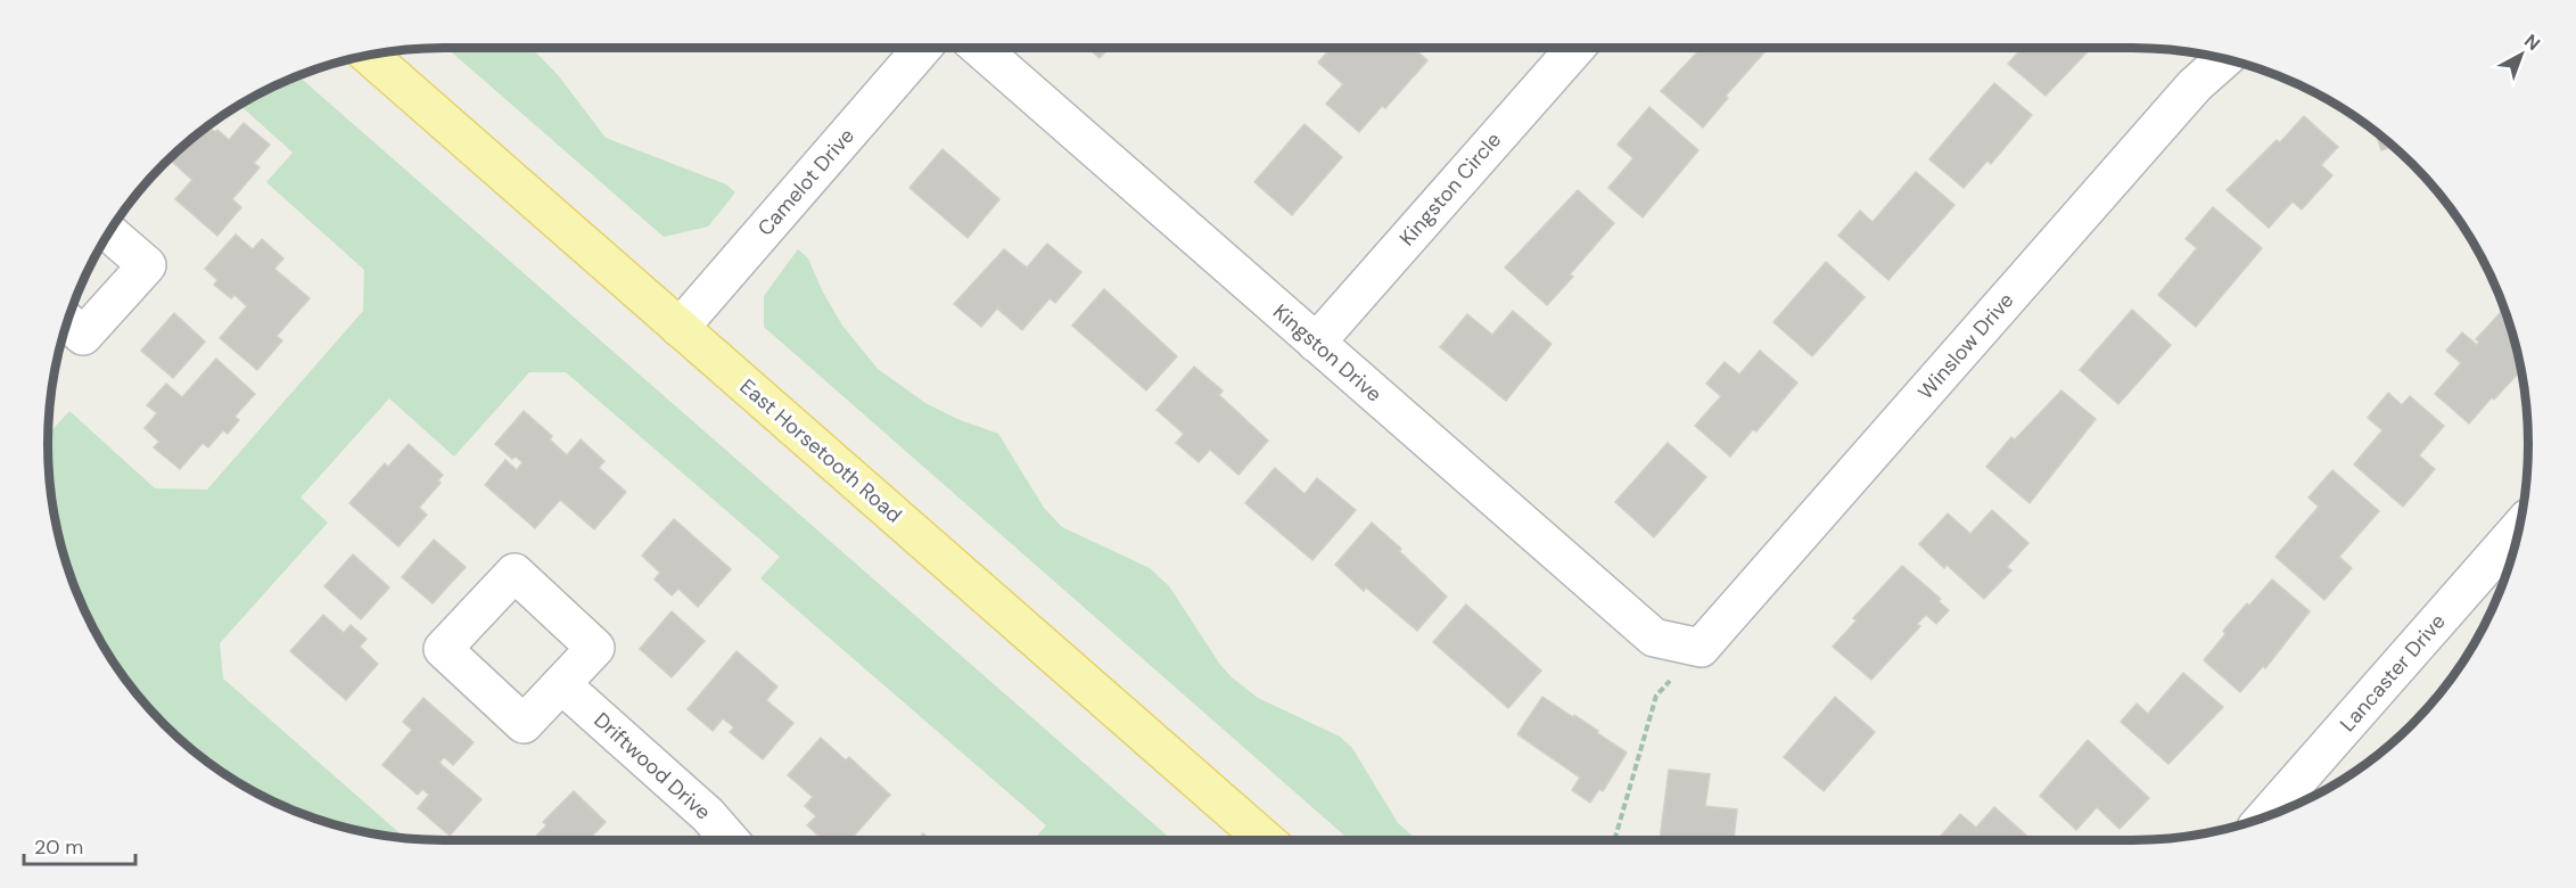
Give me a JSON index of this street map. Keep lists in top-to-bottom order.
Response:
{
  "streets": {
    "main road": ["East Horsetooth Road"],
    "street": [
      "Camelot Drive",
      "Kingston Circle",
      "Winslow Drive",
      "Kingston Drive",
      "Lancaster Drive",
      "Driftwood Drive"
    ]
  },
  "crossings": [
    ["Camelot Drive", "East Horsetooth Road"],
    ["Kingston Circle", "Kingston Drive"],
    ["Winslow Drive", "Kingston Drive"]
  ],
  "scale_bar": "20 m",
  "north": "top right"
}
